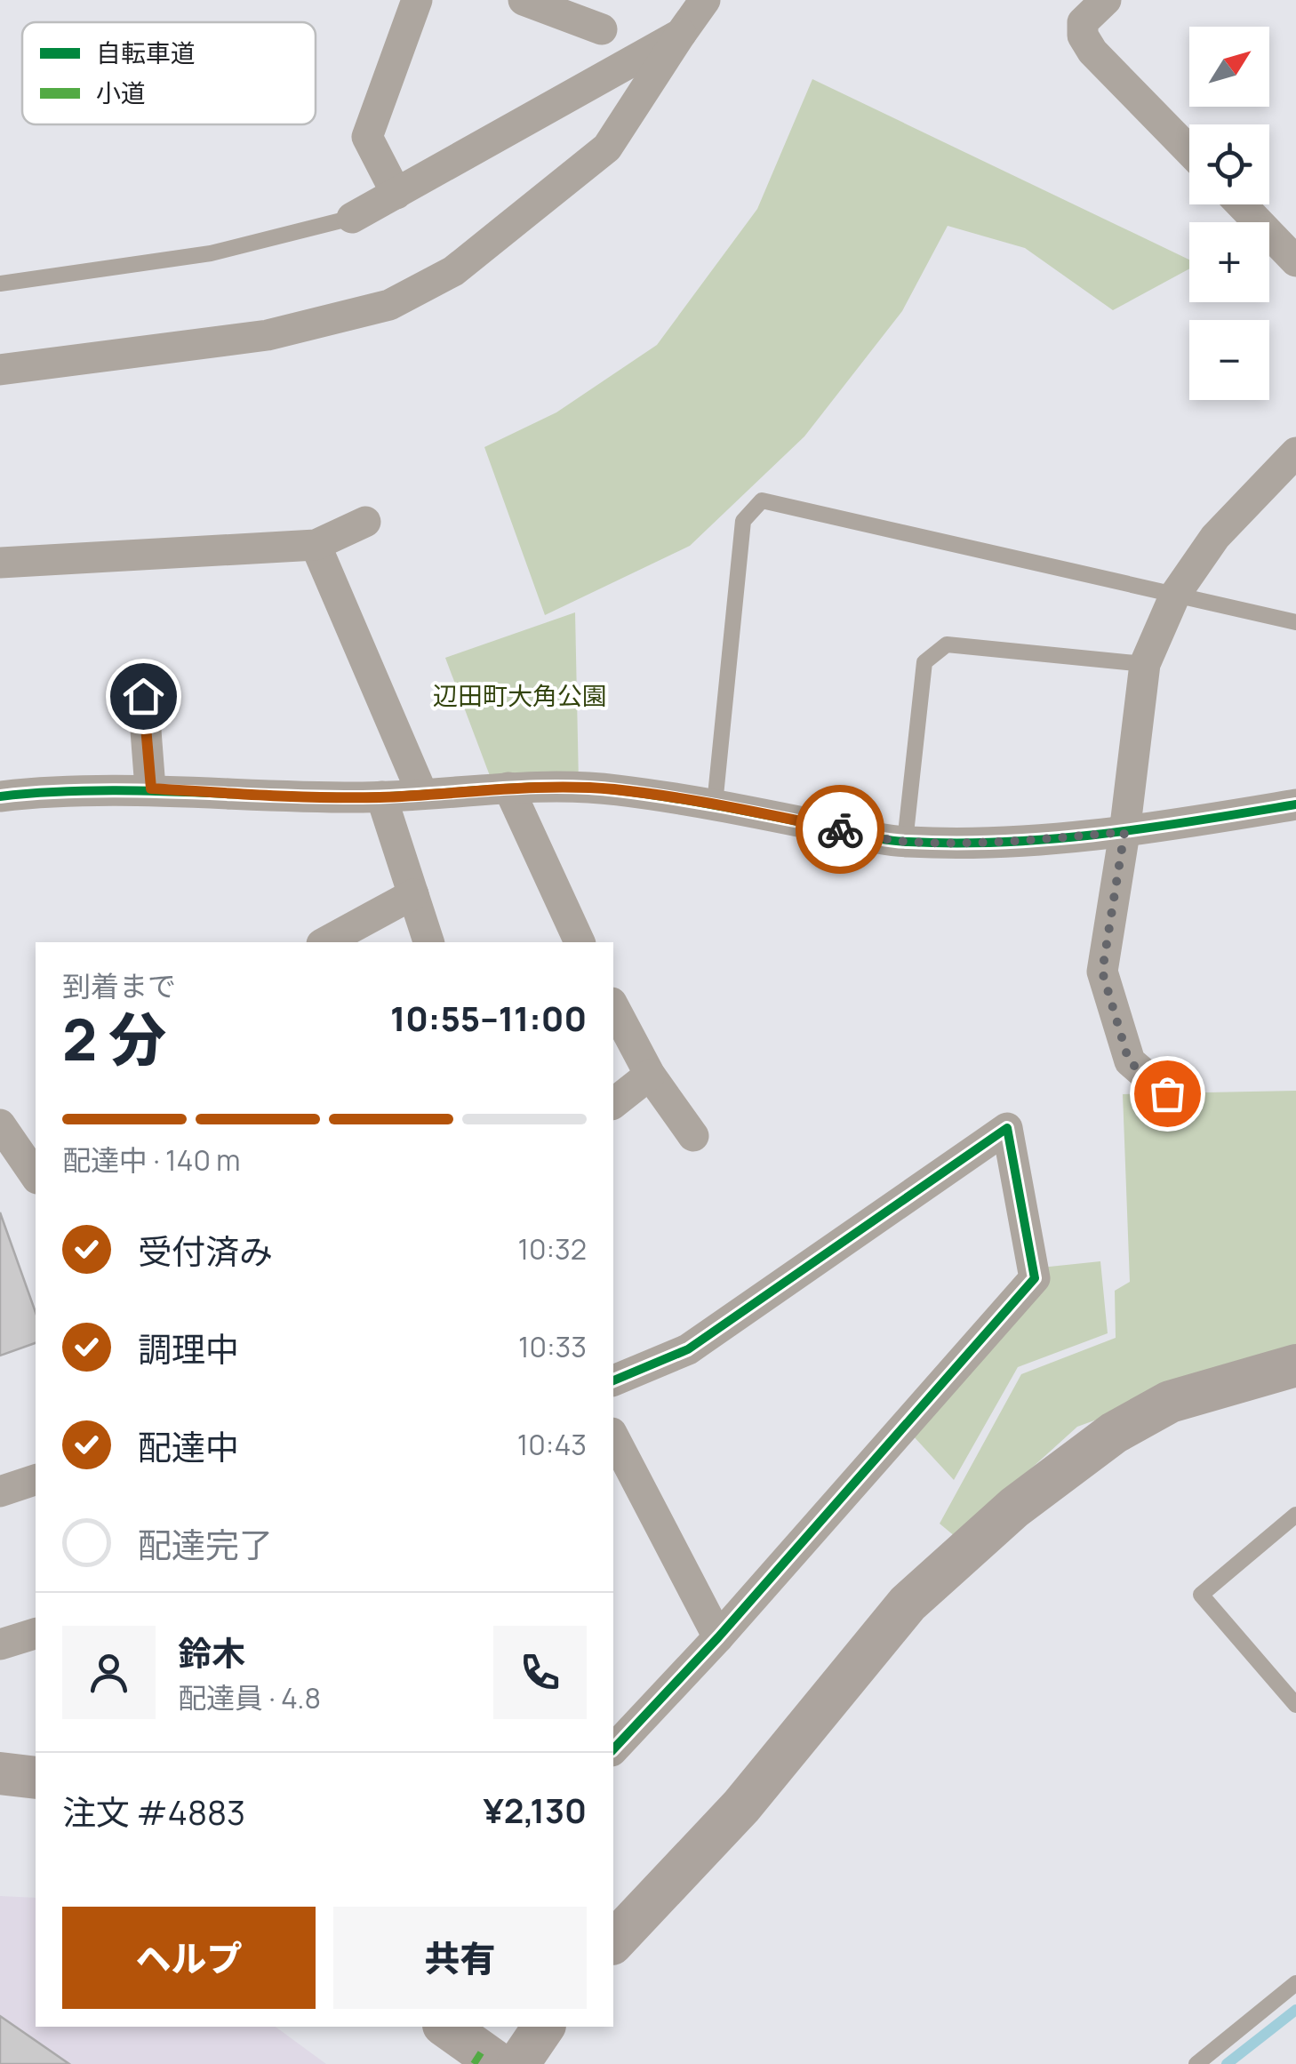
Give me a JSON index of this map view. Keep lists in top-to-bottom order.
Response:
{
  "parks": ["辺田町大角公園"],
  "legend": ["自転車道", "小道"],
  "north": "top right",
  "page": {
    "map_buttons": ["+", "−"],
    "heading": ["2 分", "到着まで", "10:55–11:00"],
    "panel": [
      "鈴木",
      "配達員 · 4.8",
      "注文 #4883",
      "¥2,130"
    ],
    "bar": "配達中 · 140 m",
    "list": [
      ["受付済み", "10:32"],
      ["調理中", "10:33"],
      ["配達中", "10:43"],
      "配達完了"
    ],
    "buttons": ["ヘルプ", "共有"]
  }
}
